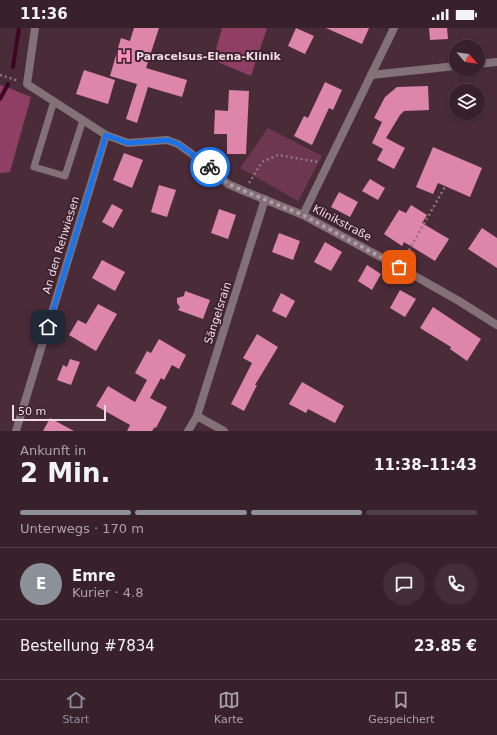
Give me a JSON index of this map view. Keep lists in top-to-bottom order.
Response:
{
  "streets": {
    "street": ["Klinikstraße", "An den Rehwiesen", "Sängelsrain"]
  },
  "crossings": [
    ["Klinikstraße", "An den Rehwiesen"],
    ["Klinikstraße", "Sängelsrain"]
  ],
  "places": {
    "hospital": ["Paracelsus-Elena-Klinik"]
  },
  "scale_bar": "50 m",
  "north": "bottom right",
  "page": {
    "status": "11:36",
    "scale": "50 m",
    "heading": ["2 Min.", "Ankunft in", "11:38–11:43"],
    "panel": [
      "Emre",
      "Kurier · 4.8",
      "Bestellung #7834",
      "23.85 €"
    ],
    "bar": "Unterwegs · 170 m",
    "round": "E",
    "tabs": ["Start", "Karte", "Gespeichert"]
  }
}
